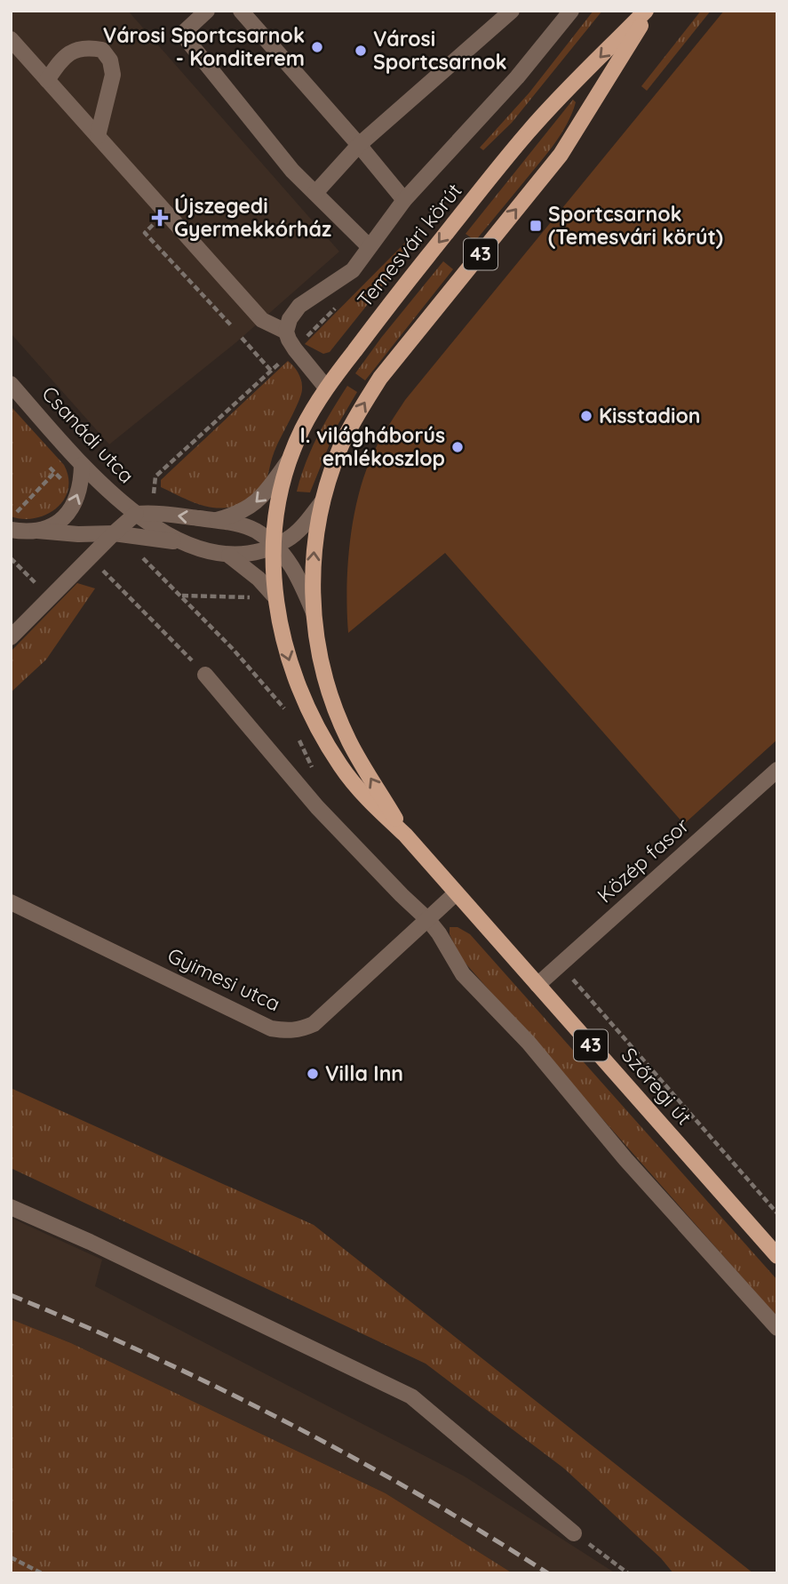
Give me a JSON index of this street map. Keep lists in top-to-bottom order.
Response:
{
  "streets": {
    "main road": ["Temesvári körút", "43", "Szőregi út"],
    "street": ["Csanádi utca", "Közép fasor", "Gyimesi utca"]
  },
  "crossings": [
    ["Temesvári körút", "Csanádi utca"],
    ["Temesvári körút", "Szőregi út"],
    ["Csanádi utca", "Szőregi út"],
    ["Közép fasor", "Szőregi út"],
    ["Gyimesi utca", "Szőregi út"]
  ],
  "places": {
    "other": [
      "Városi Sportcsarnok - Konditerem",
      "Városi Sportcsarnok",
      "Kisstadion",
      "I. világháborús emlékoszlop",
      "Villa Inn"
    ],
    "health": ["Újszegedi Gyermekkórház"],
    "transit": ["Sportcsarnok (Temesvári körút)"]
  }
}
